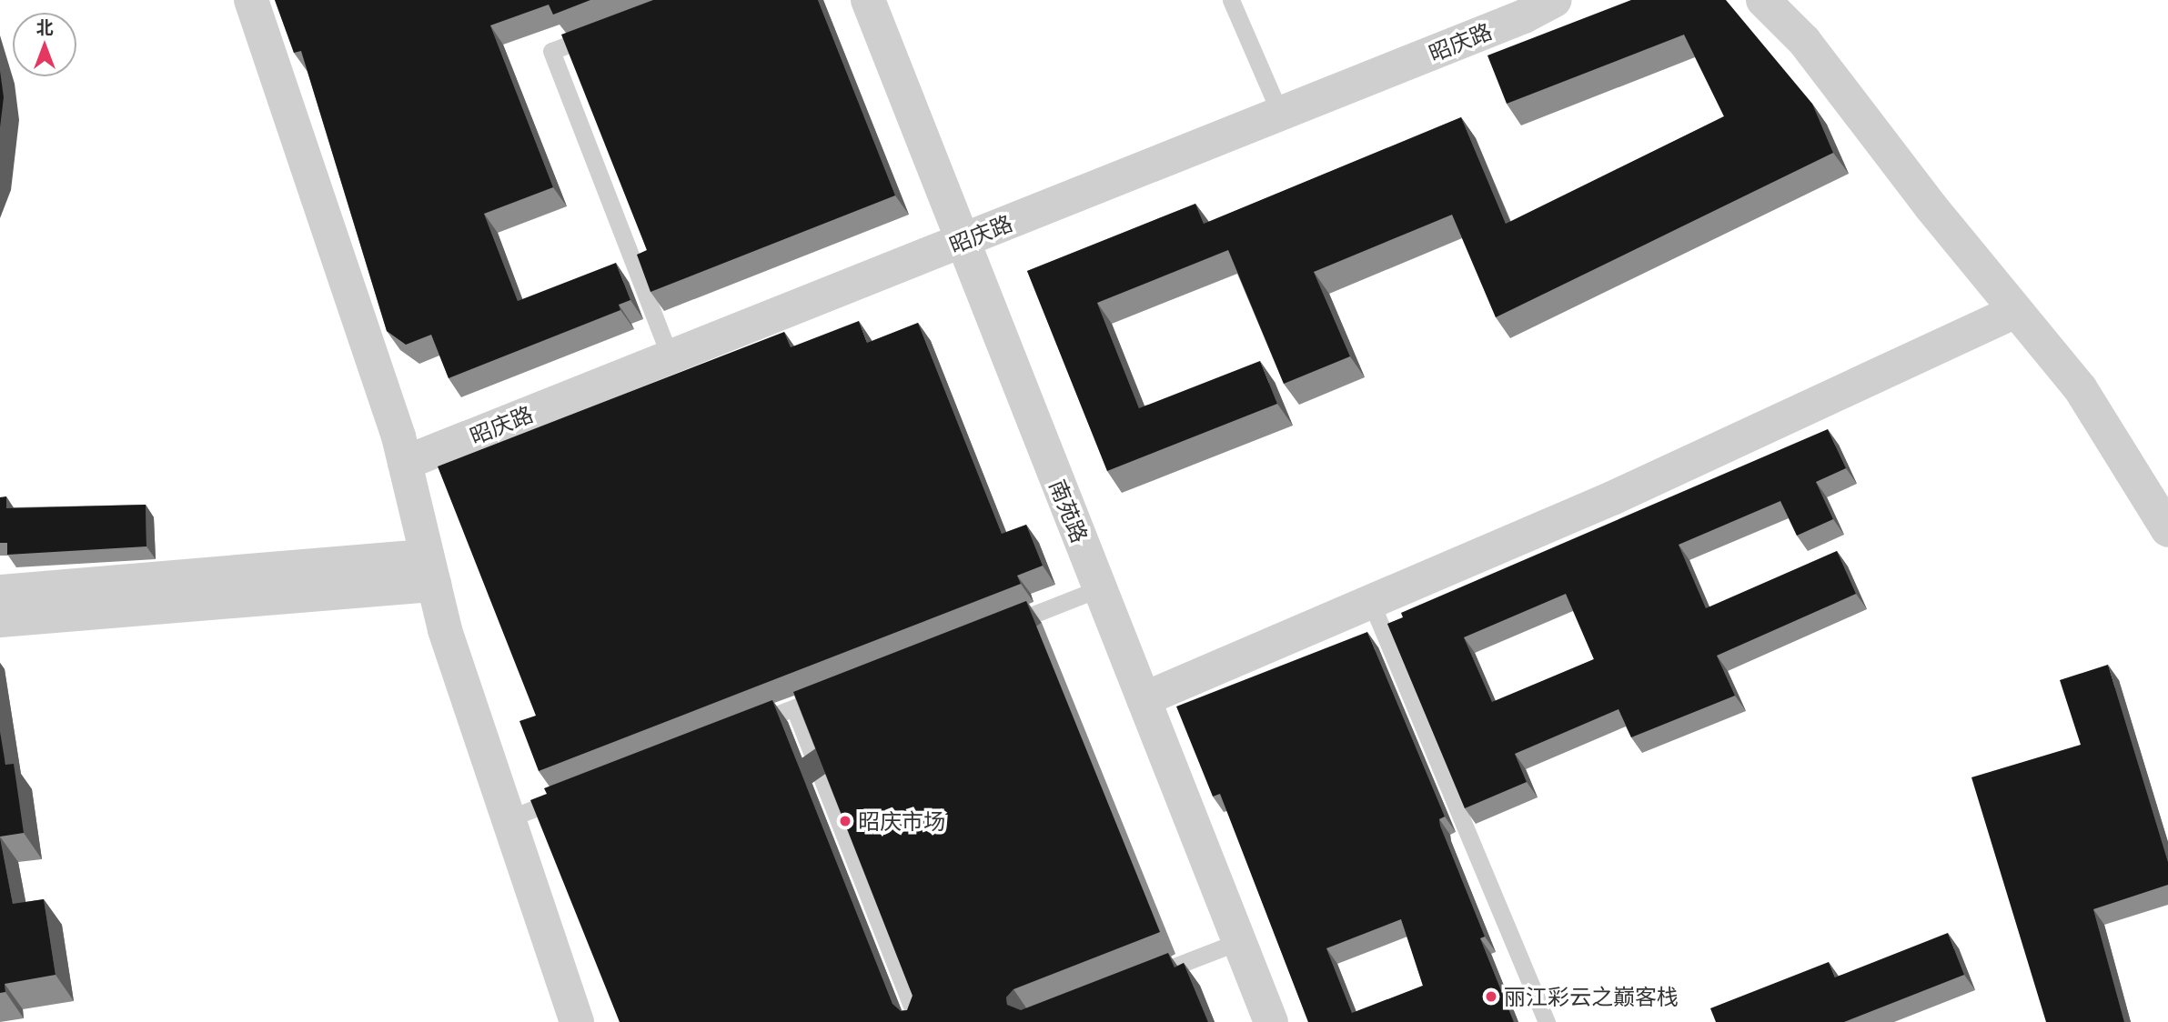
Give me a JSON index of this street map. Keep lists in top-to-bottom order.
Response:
{
  "streets": {
    "street": ["昭庆路", "南苑路"]
  },
  "crossings": [
    ["昭庆路", "南苑路"]
  ],
  "places": ["昭庆市场", "丽江彩云之巅客栈"],
  "north": "top"
}
